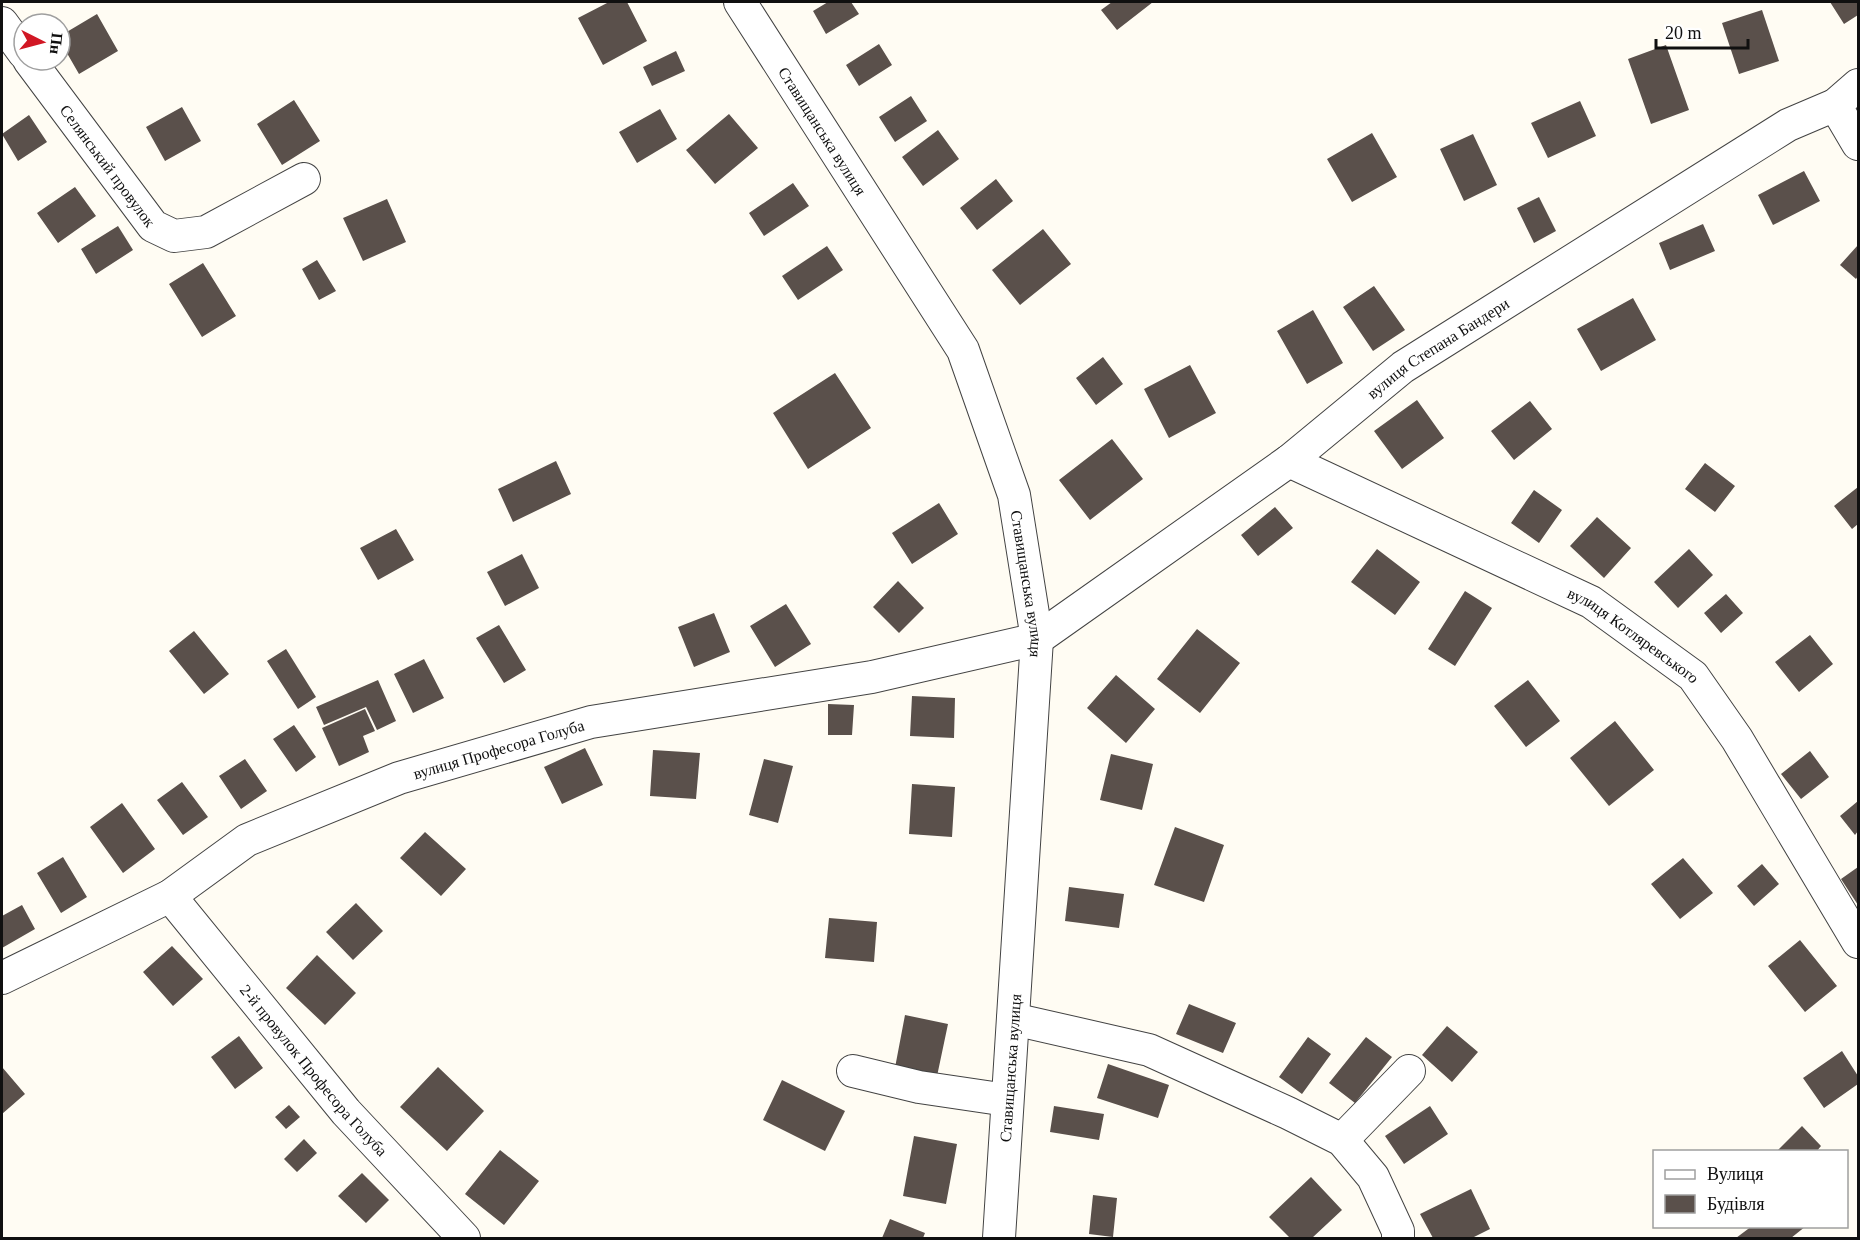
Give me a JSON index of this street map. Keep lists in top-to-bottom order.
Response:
{
  "streets": {
    "street": [
      "Ставищанська вулиця",
      "Селянський провулок",
      "вулиця Степана Бандери",
      "вулиця Котляревського",
      "вулиця Професора Голуба",
      "2-й провулок Професора Голуба"
    ]
  },
  "crossings": [
    ["Ставищанська вулиця", "вулиця Степана Бандери"],
    ["Ставищанська вулиця", "вулиця Професора Голуба"],
    ["вулиця Степана Бандери", "вулиця Котляревського"],
    ["вулиця Степана Бандери", "вулиця Професора Голуба"],
    ["вулиця Професора Голуба", "2-й провулок Професора Голуба"]
  ],
  "legend": ["Вулиця", "Будівля"],
  "scale_bar": "20 m",
  "north": "right"
}
